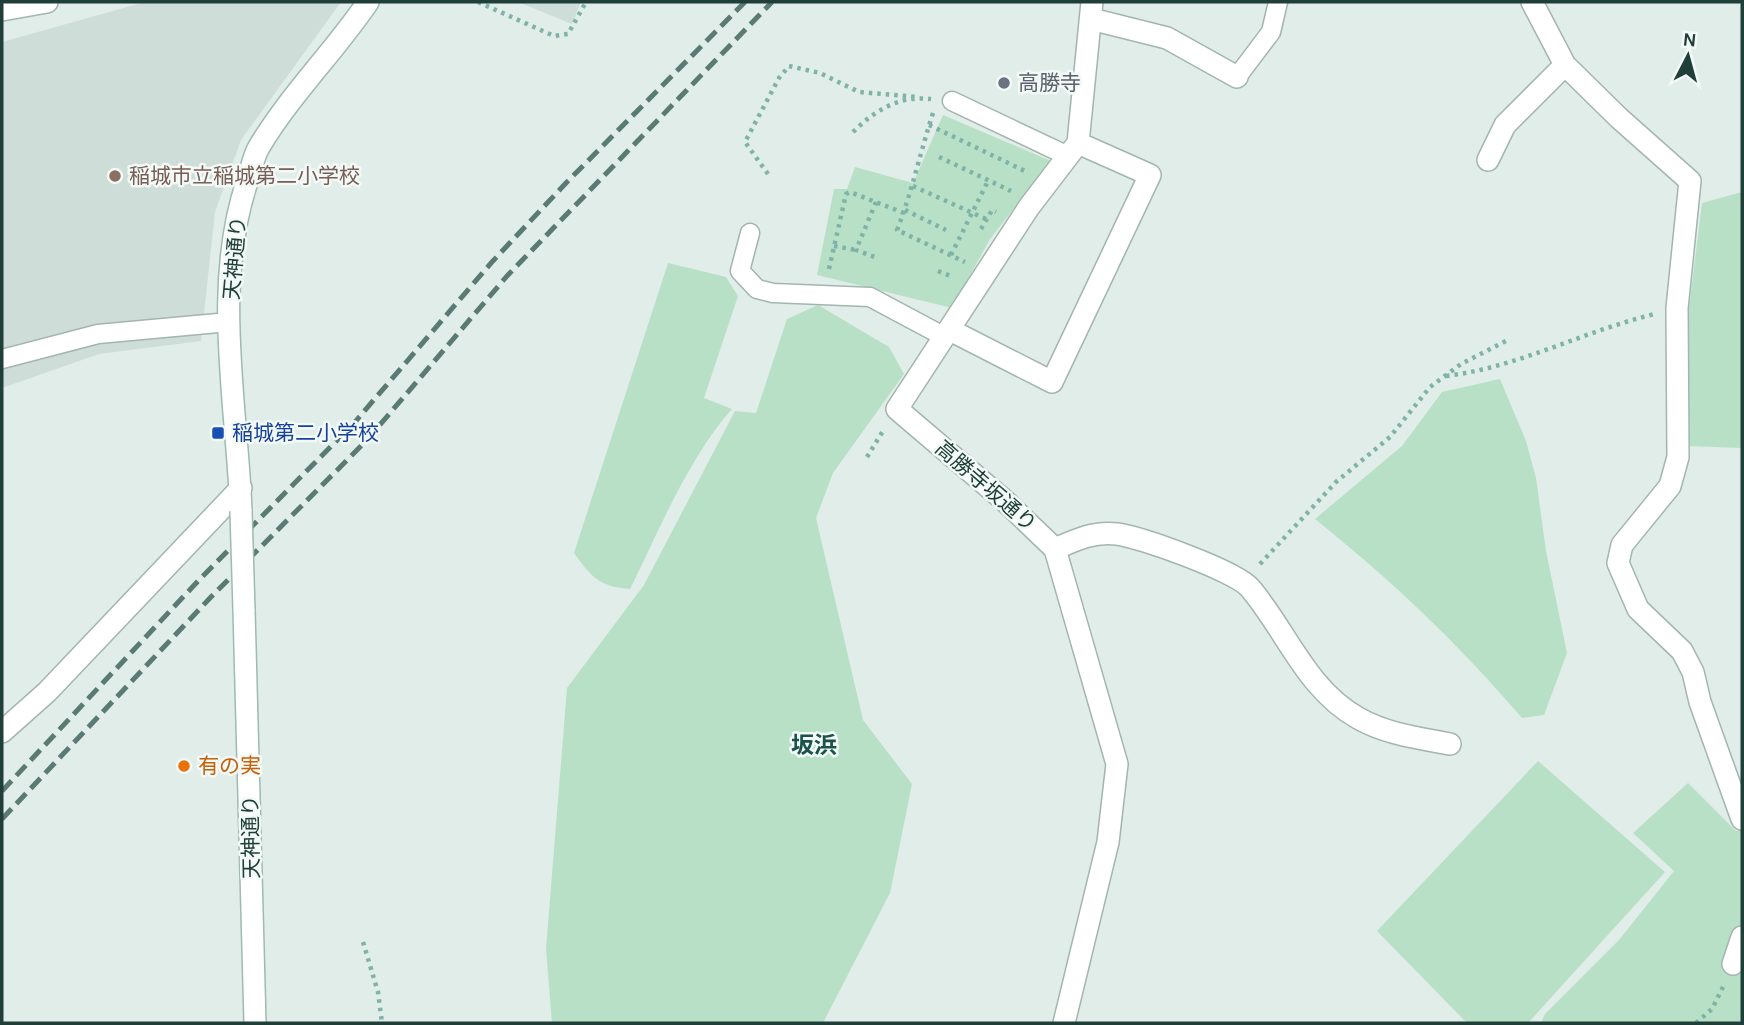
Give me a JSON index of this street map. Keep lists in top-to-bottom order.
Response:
{
  "streets": {
    "street": ["天神通り", "高勝寺坂通り"]
  },
  "districts": ["坂浜"],
  "places": {
    "other": ["高勝寺", "稲城市立稲城第二小学校", "有の実"],
    "transit": ["稲城第二小学校"]
  },
  "north": "top"
}
